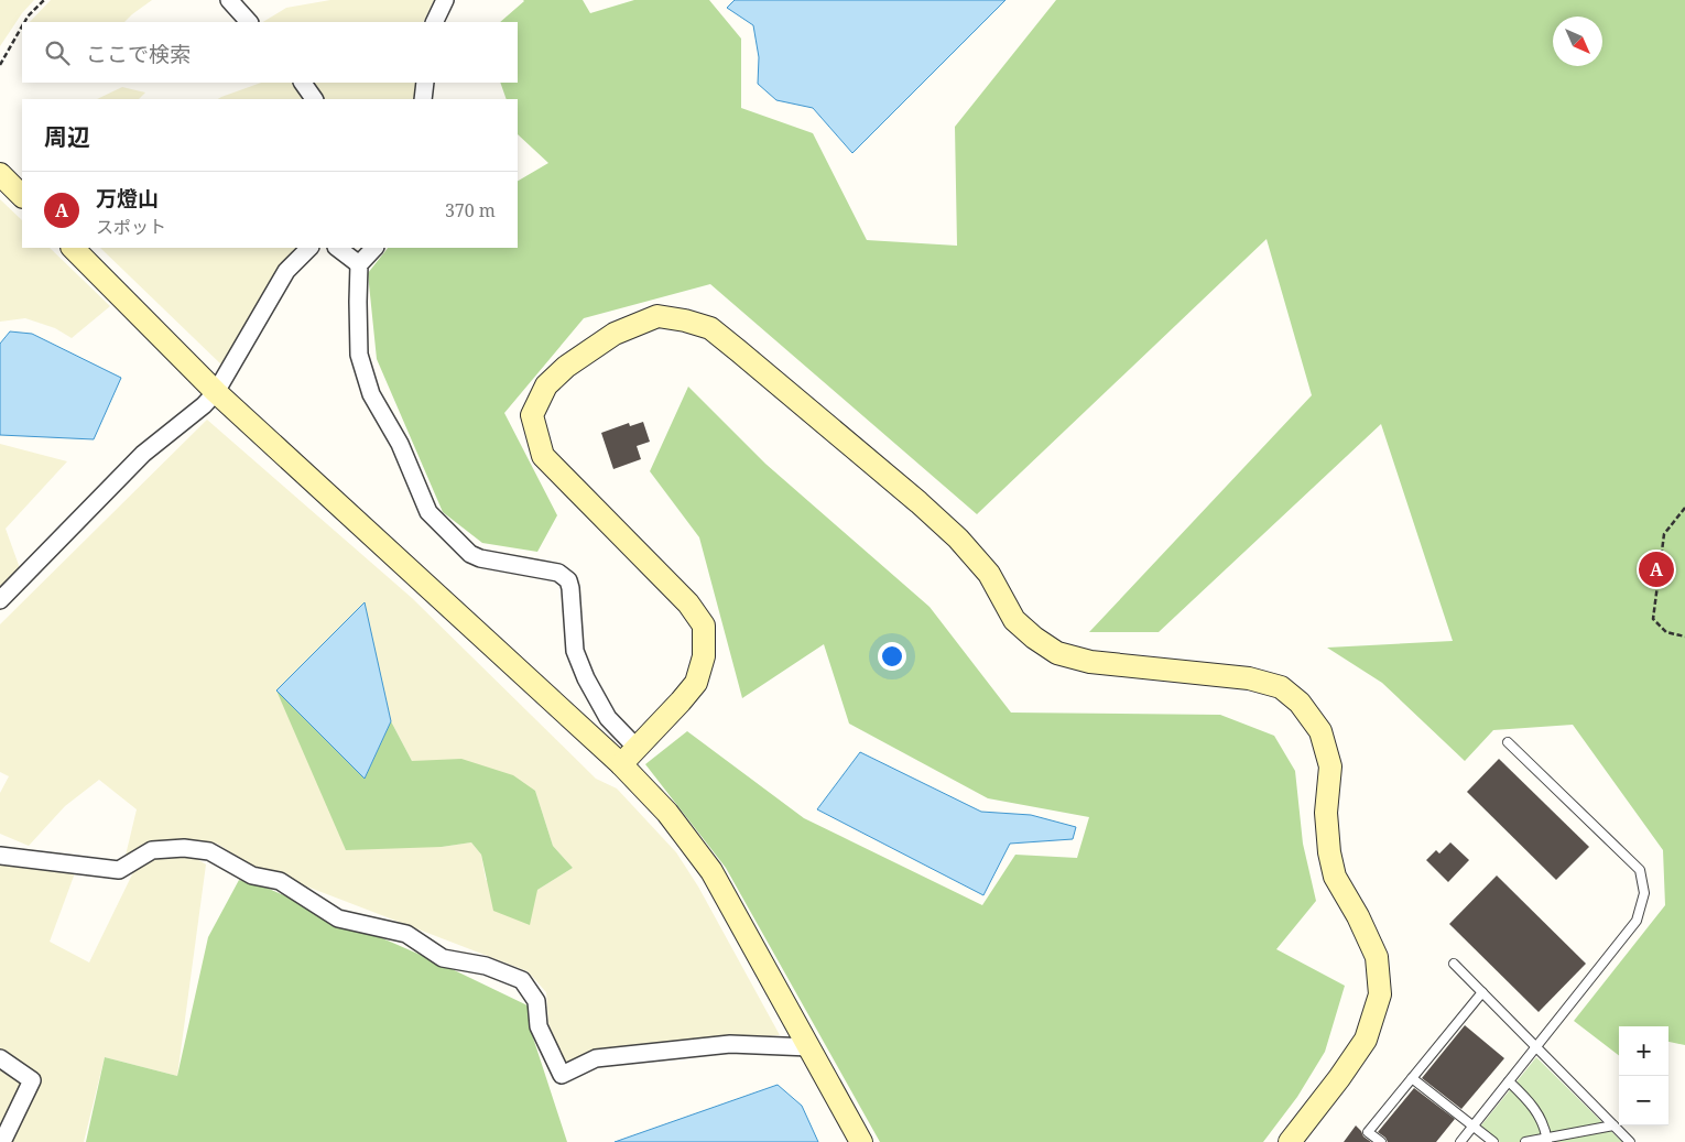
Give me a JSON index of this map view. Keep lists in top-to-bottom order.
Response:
{
  "north": "bottom right",
  "page": {
    "search": "ここで検索",
    "heading": "周辺",
    "list": [
      {
        "mark": "A",
        "name": "万燈山",
        "note": "スポット",
        "value": "370 m"
      }
    ],
    "pins": "A",
    "map_buttons": ["+", "−"]
  }
}
